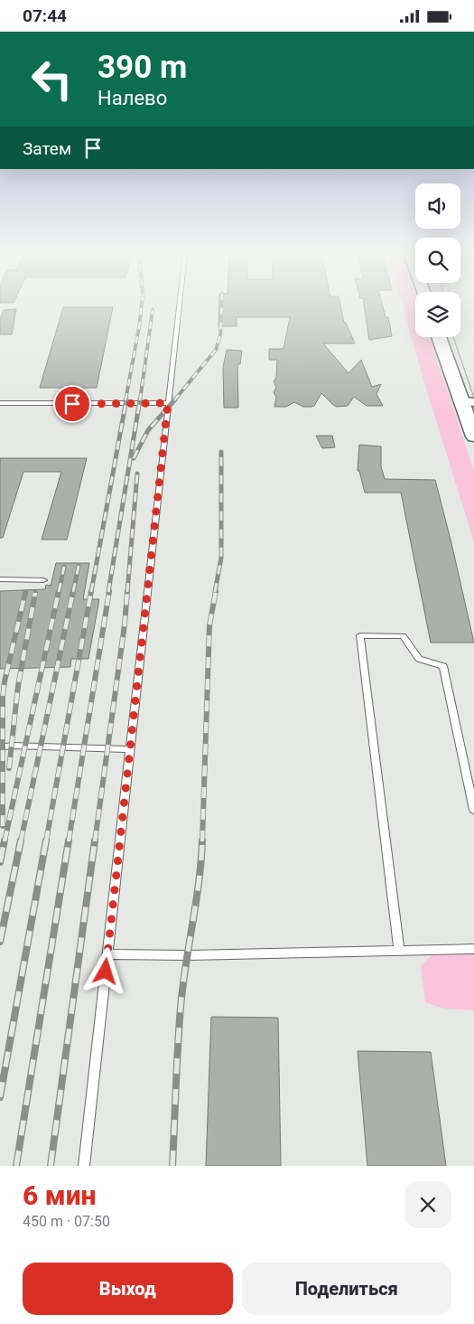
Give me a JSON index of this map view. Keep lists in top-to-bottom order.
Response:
{
  "page": {
    "status": "07:44",
    "turn": ["390 m", "Налево"],
    "then": "Затем",
    "heading": ["6 мин", "450 m · 07:50"],
    "buttons": ["Выход", "Поделиться"]
  }
}
